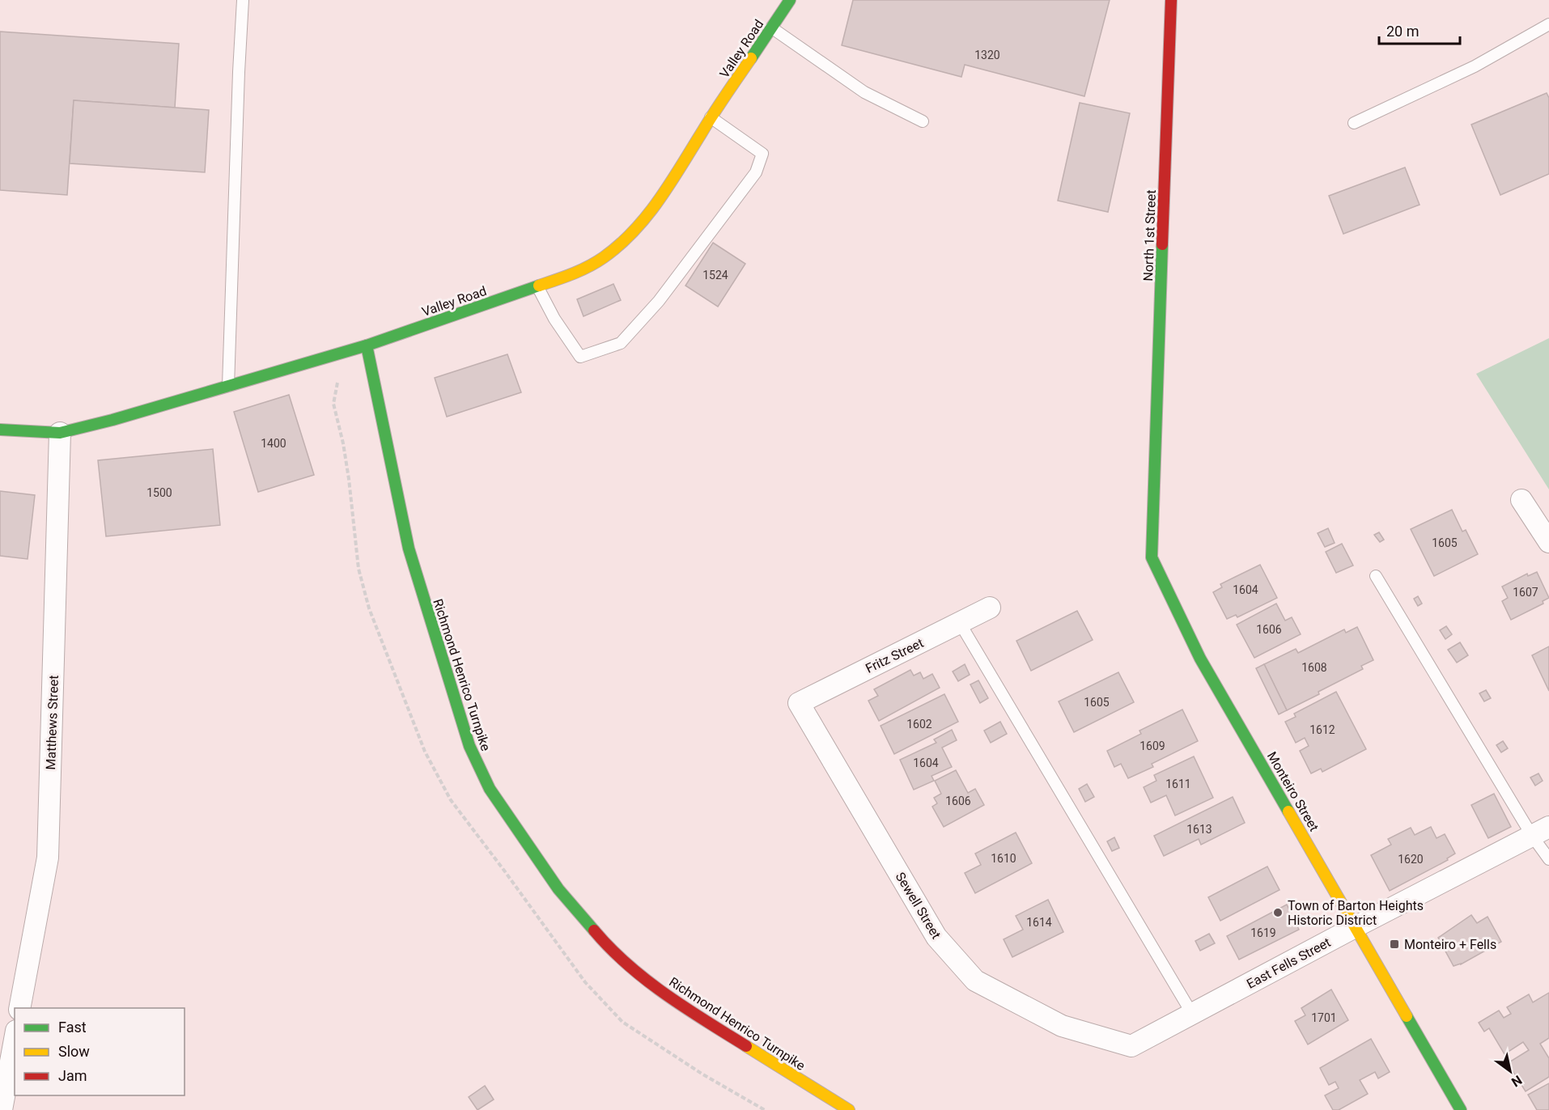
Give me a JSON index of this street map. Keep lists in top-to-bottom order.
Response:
{
  "streets": {
    "street": [
      "Valley Road",
      "North 1st Street",
      "Fritz Street",
      "Richmond Henrico Turnpike",
      "Matthews Street",
      "Monteiro Street",
      "Sewell Street",
      "East Fells Street"
    ]
  },
  "crossings": [
    ["Valley Road", "Richmond Henrico Turnpike"],
    ["Valley Road", "Matthews Street"],
    ["North 1st Street", "Monteiro Street"],
    ["Fritz Street", "Sewell Street"],
    ["Monteiro Street", "East Fells Street"],
    ["Sewell Street", "East Fells Street"]
  ],
  "places": {
    "other": ["Town of Barton Heights Historic District"],
    "transit": ["Monteiro + Fells"]
  },
  "house_numbers": [
    "1320",
    "1524",
    "1400",
    "1500",
    "1605",
    "1604",
    "1607",
    "1606",
    "1608",
    "1605",
    "1602",
    "1612",
    "1609",
    "1604",
    "1611",
    "1606",
    "1613",
    "1610",
    "1620",
    "1614",
    "1619",
    "1701"
  ],
  "legend": ["Fast", "Slow", "Jam"],
  "scale_bar": "20 m",
  "north": "bottom right"
}
